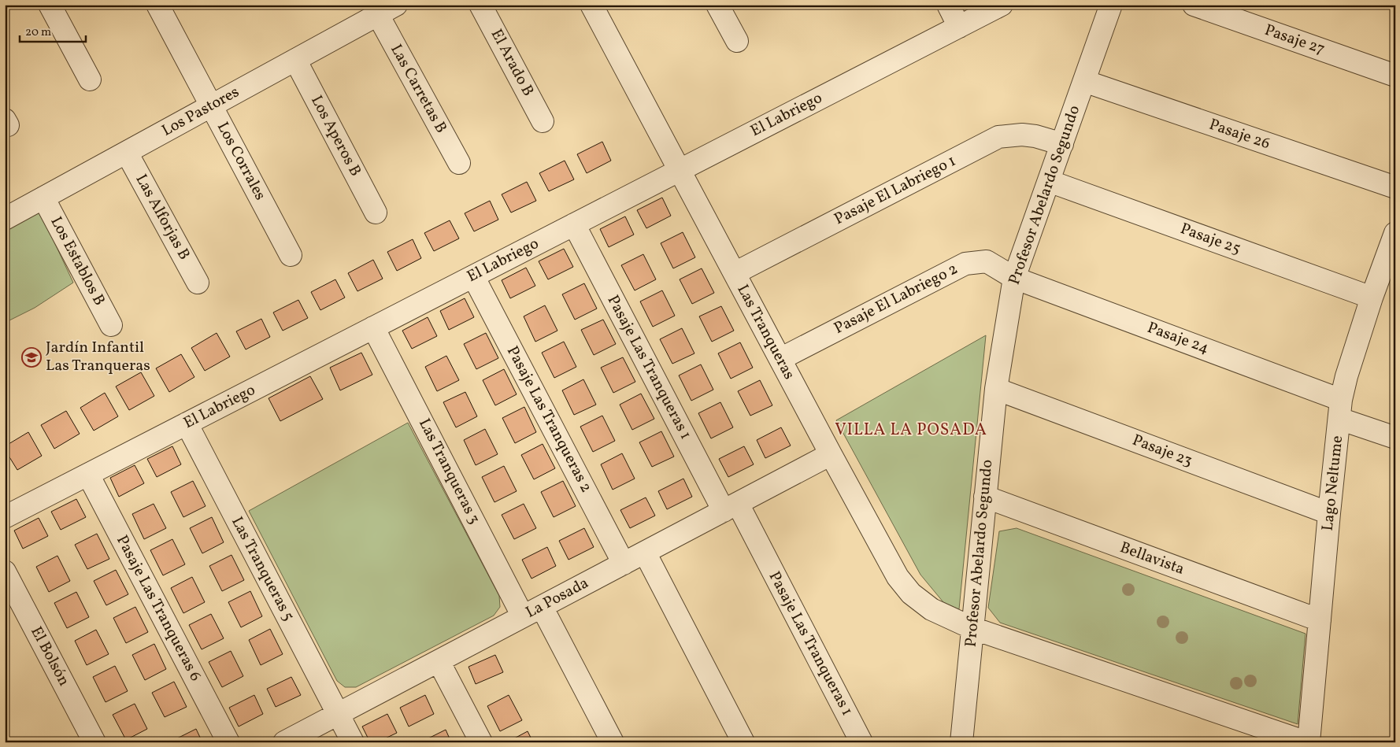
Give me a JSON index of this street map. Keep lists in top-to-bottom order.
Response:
{
  "streets": {
    "street": [
      "Pasaje 27",
      "El Arado B",
      "Las Carretas B",
      "Los Pastores",
      "El Labriego",
      "Pasaje 26",
      "Los Aperos B",
      "Los Corrales",
      "Pasaje El Labriego 1",
      "Profesor Abelardo Segundo",
      "Las Alforjas B",
      "Pasaje 25",
      "Los Establos B",
      "Pasaje El Labriego 2",
      "Las Tranqueras",
      "Pasaje 24",
      "Pasaje Las Tranqueras 1",
      "Pasaje Las Tranqueras 2",
      "Pasaje 23",
      "Las Tranqueras 3",
      "Lago Neltume",
      "Bellavista",
      "Las Tranqueras 5",
      "La Posada",
      "Pasaje Las Tranqueras 6",
      "El Bolsón"
    ]
  },
  "crossings": [
    ["Las Carretas B", "Los Pastores"],
    ["Los Pastores", "Los Aperos B"],
    ["Los Pastores", "Los Corrales"],
    ["Los Pastores", "Las Alforjas B"],
    ["Los Pastores", "Los Establos B"],
    ["El Labriego", "Las Tranqueras"],
    ["El Labriego", "Pasaje Las Tranqueras 1"],
    ["El Labriego", "Pasaje Las Tranqueras 2"],
    ["El Labriego", "Las Tranqueras 3"],
    ["El Labriego", "Las Tranqueras 5"],
    ["El Labriego", "Pasaje Las Tranqueras 6"],
    ["Pasaje 26", "Profesor Abelardo Segundo"],
    ["Pasaje El Labriego 1", "Profesor Abelardo Segundo"],
    ["Pasaje El Labriego 1", "Las Tranqueras"],
    ["Profesor Abelardo Segundo", "Pasaje 25"],
    ["Profesor Abelardo Segundo", "Pasaje El Labriego 2"],
    ["Profesor Abelardo Segundo", "Las Tranqueras"],
    ["Profesor Abelardo Segundo", "Pasaje 24"],
    ["Profesor Abelardo Segundo", "Pasaje 23"],
    ["Profesor Abelardo Segundo", "Bellavista"],
    ["Pasaje 25", "Lago Neltume"],
    ["Pasaje El Labriego 2", "Las Tranqueras"],
    ["Pasaje El Labriego 2", "Pasaje 24"],
    ["Las Tranqueras", "La Posada"],
    ["Pasaje 24", "Lago Neltume"],
    ["Pasaje Las Tranqueras 1", "La Posada"],
    ["Pasaje Las Tranqueras 2", "La Posada"],
    ["Pasaje 23", "Lago Neltume"],
    ["Las Tranqueras 3", "La Posada"],
    ["Lago Neltume", "Bellavista"],
    ["Las Tranqueras 5", "La Posada"]
  ],
  "districts": ["VILLA LA POSADA"],
  "places": {
    "school or university": ["Jardín Infantil Las Tranqueras"]
  },
  "scale_bar": "20 m"
}
